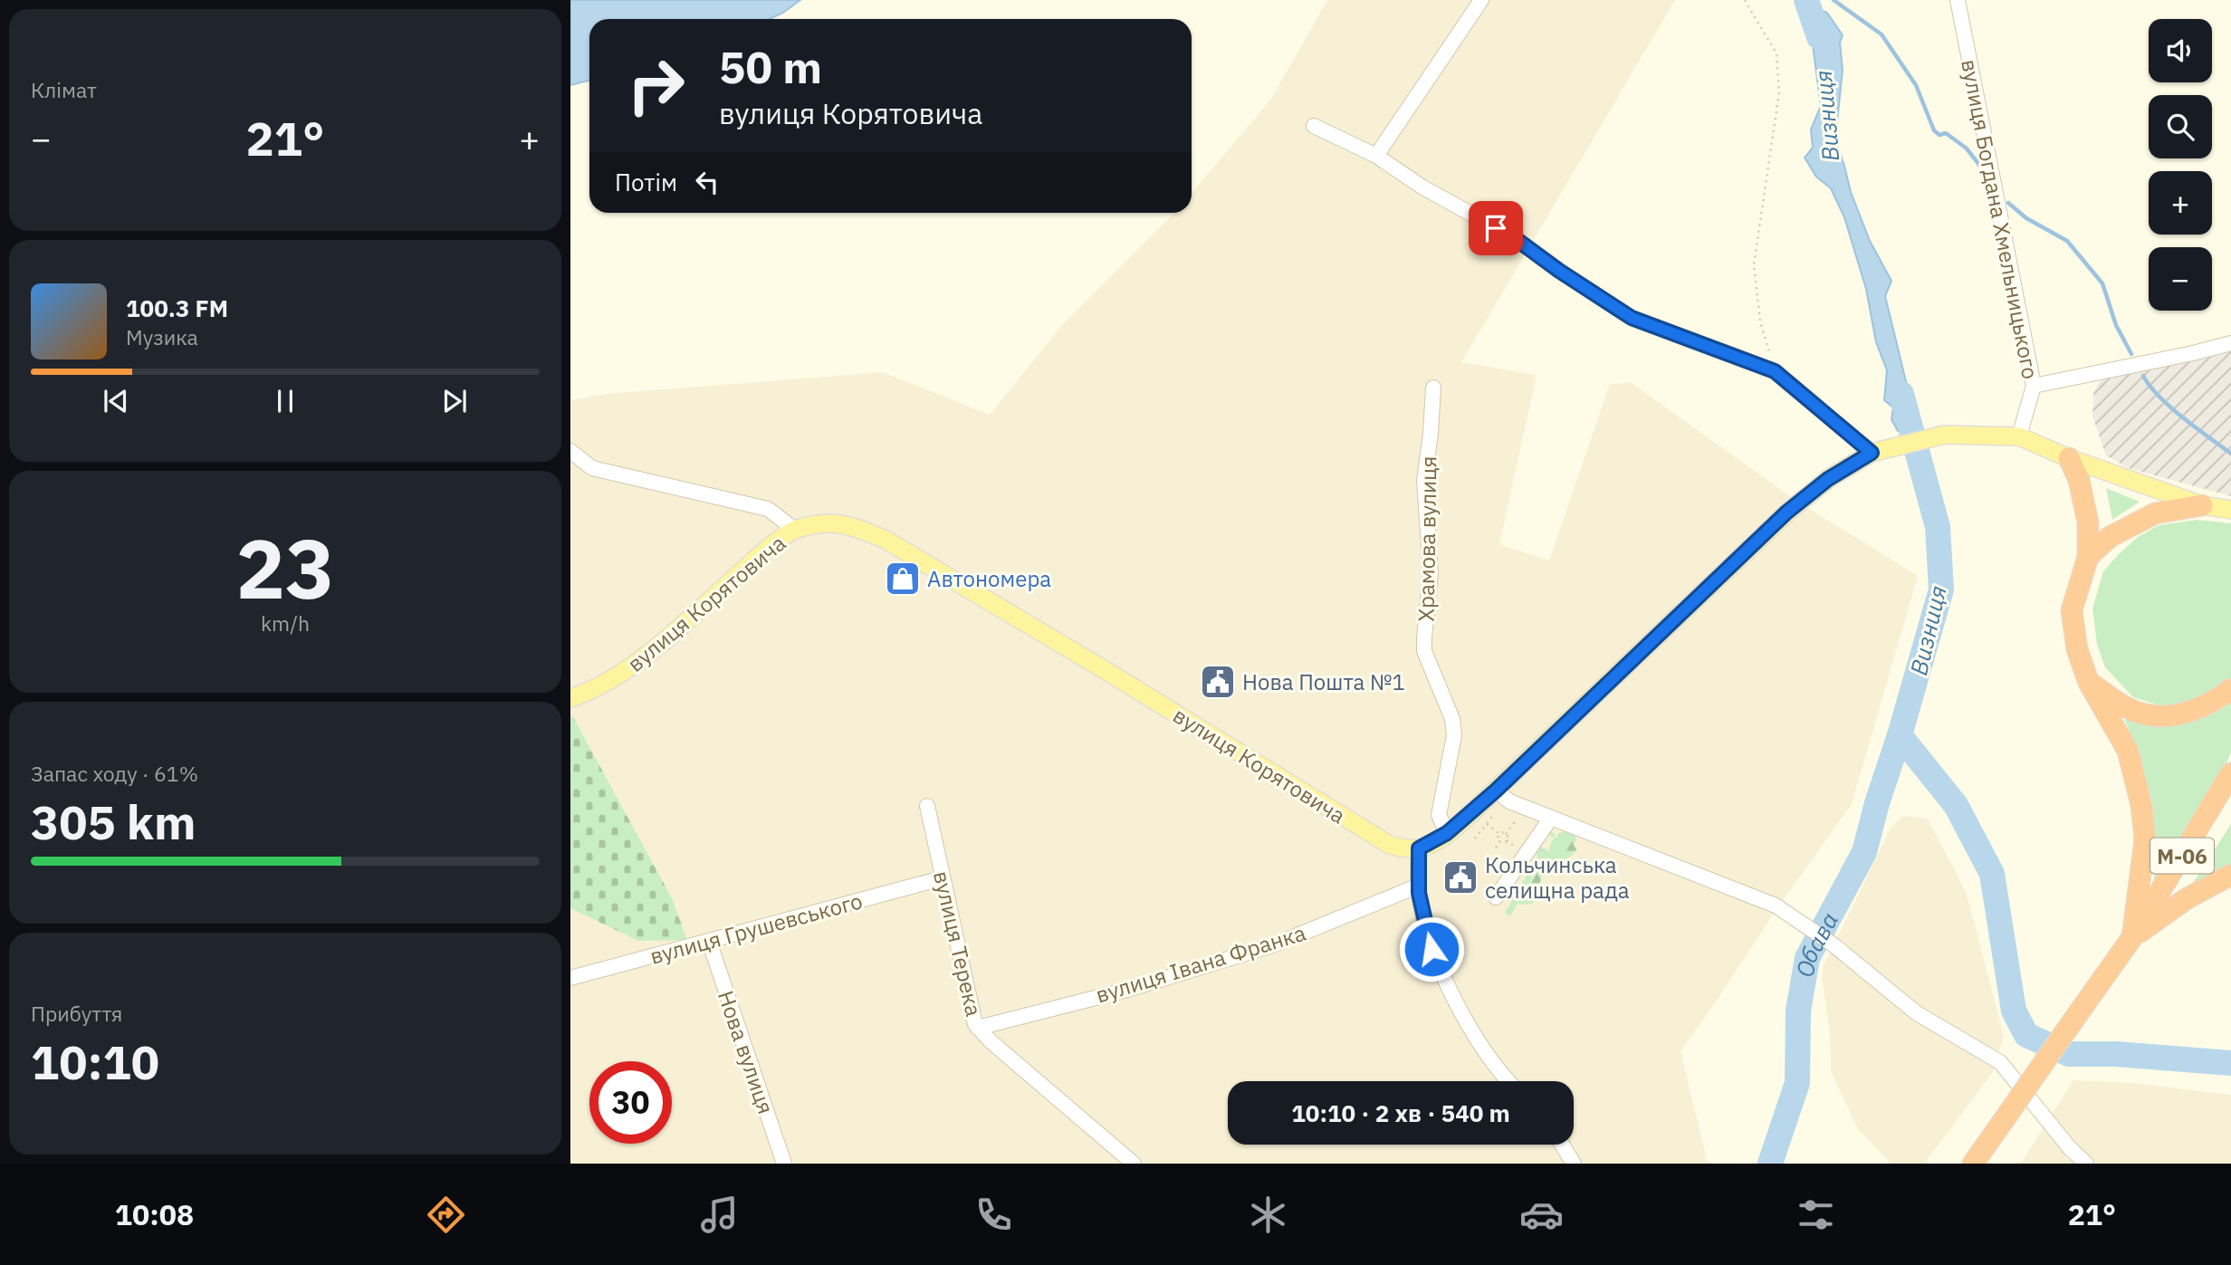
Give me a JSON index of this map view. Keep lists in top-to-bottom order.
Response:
{
  "streets": {
    "highway": ["М-06"],
    "main road": ["вулиця Корятовича"],
    "street": [
      "вулиця Богдана Хмельницького",
      "Храмова вулиця",
      "вулиця Грушевського",
      "вулиця Терека",
      "вулиця Івана Франка",
      "Нова вулиця"
    ]
  },
  "crossings": [
    ["вулиця Грушевського", "вулиця Терека"],
    ["вулиця Грушевського", "Нова вулиця"],
    ["вулиця Терека", "вулиця Івана Франка"]
  ],
  "water": ["Визниця", "Обава"],
  "places": {
    "shop": ["Автономера"],
    "public building": ["Нова Пошта №1", "Кольчинська селищна рада"]
  },
  "page": {
    "tile": [
      "Клімат",
      ["23", "km/h"],
      ["Запас ходу · 61%", "305 km"],
      ["Прибуття", "10:10"]
    ],
    "map_buttons": ["+", "−"],
    "turn": ["50 m", "вулиця Корятовича"],
    "heat": ["−", "21°", "+"],
    "then": "Потім",
    "song": ["100.3 FM", "Музика"],
    "limit": "30",
    "trip": "10:10 · 2 хв · 540 m",
    "tabs": ["10:08", "21°"]
  }
}
